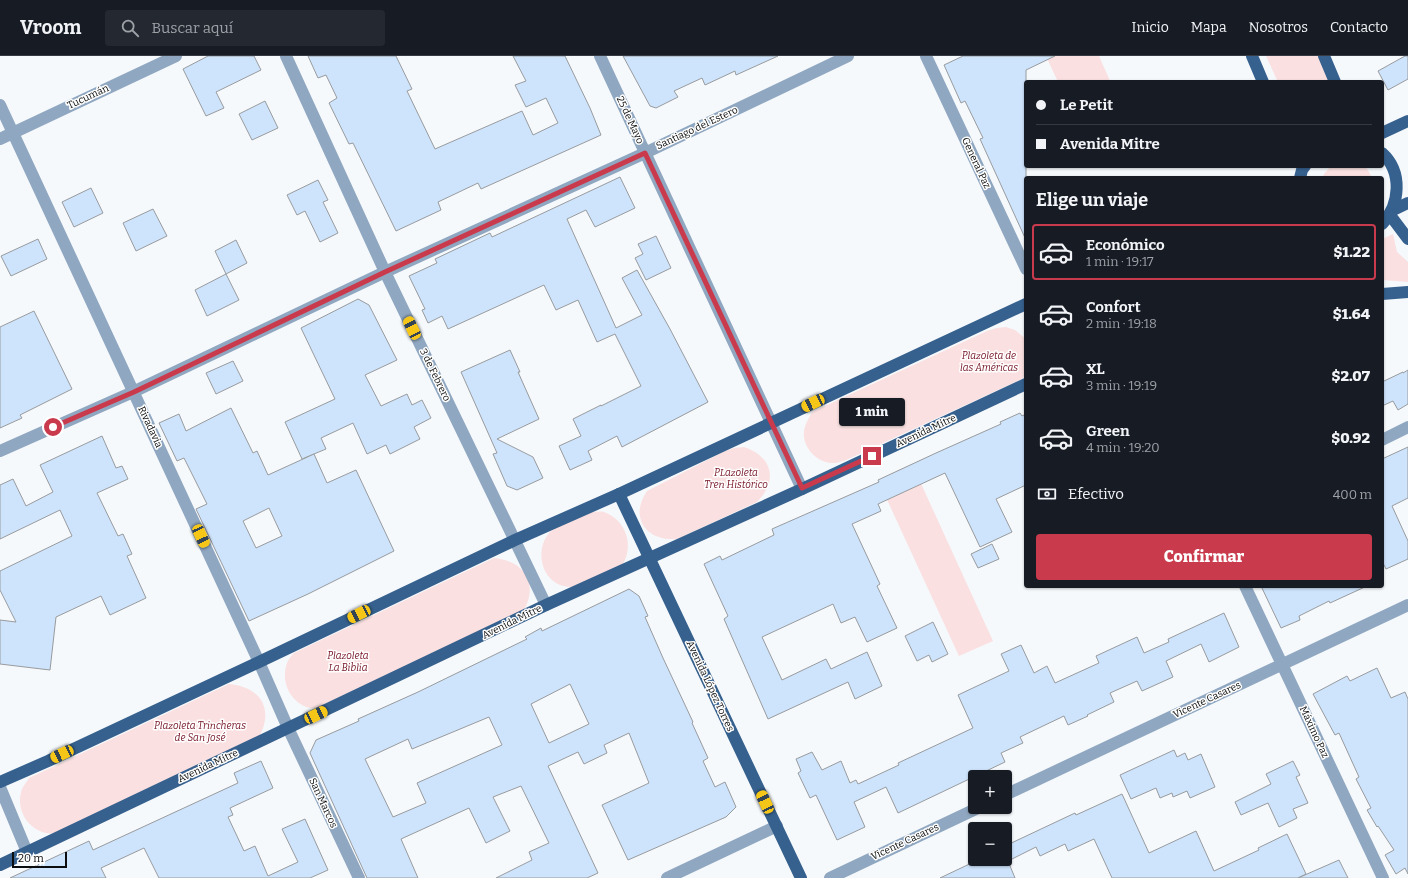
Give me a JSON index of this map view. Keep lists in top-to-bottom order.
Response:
{
  "streets": {
    "main road": ["Avenida Mitre", "Avenida López Torres"],
    "street": [
      "Tucumán",
      "25 de Mayo",
      "Santiago del Estero",
      "General Paz",
      "3 de Febrero",
      "Rivadavia",
      "Vicente Casares",
      "Máximo Paz",
      "San Marcos"
    ]
  },
  "crossings": [
    ["Tucumán", "Rivadavia"],
    ["25 de Mayo", "Santiago del Estero"],
    ["25 de Mayo", "Avenida Mitre"],
    ["Santiago del Estero", "3 de Febrero"],
    ["Santiago del Estero", "Rivadavia"],
    ["3 de Febrero", "Avenida Mitre"],
    ["Rivadavia", "Avenida Mitre"],
    ["Rivadavia", "San Marcos"],
    ["Avenida Mitre", "Avenida López Torres"],
    ["Avenida Mitre", "San Marcos"],
    ["Vicente Casares", "Máximo Paz"]
  ],
  "parks": [
    "Plazoleta de las Américas",
    "PLazoleta Tren Histórico",
    "Plazoleta La Biblia",
    "Plazoleta Trincheras de San José"
  ],
  "scale_bar": "20 m",
  "page": {
    "header": "Vroom",
    "search": "Buscar aquí",
    "nav": [
      "Inicio",
      "Mapa",
      "Nosotros",
      "Contacto"
    ],
    "banner": ["Le Petit", "Avenida Mitre"],
    "heading": "Elige un viaje",
    "list": [
      {
        "name": "Económico",
        "note": "1 min · 19:17",
        "value": "$1.22"
      },
      {
        "name": "Confort",
        "note": "2 min · 19:18",
        "value": "$1.64"
      },
      {
        "name": "XL",
        "note": "3 min · 19:19",
        "value": "$2.07"
      },
      {
        "name": "Green",
        "note": "4 min · 19:20",
        "value": "$0.92"
      }
    ],
    "bubble": "1 min",
    "pay": ["Efectivo", "400 m"],
    "buttons": "Confirmar",
    "map_buttons": ["+", "−"],
    "scale": "20 m"
  }
}
